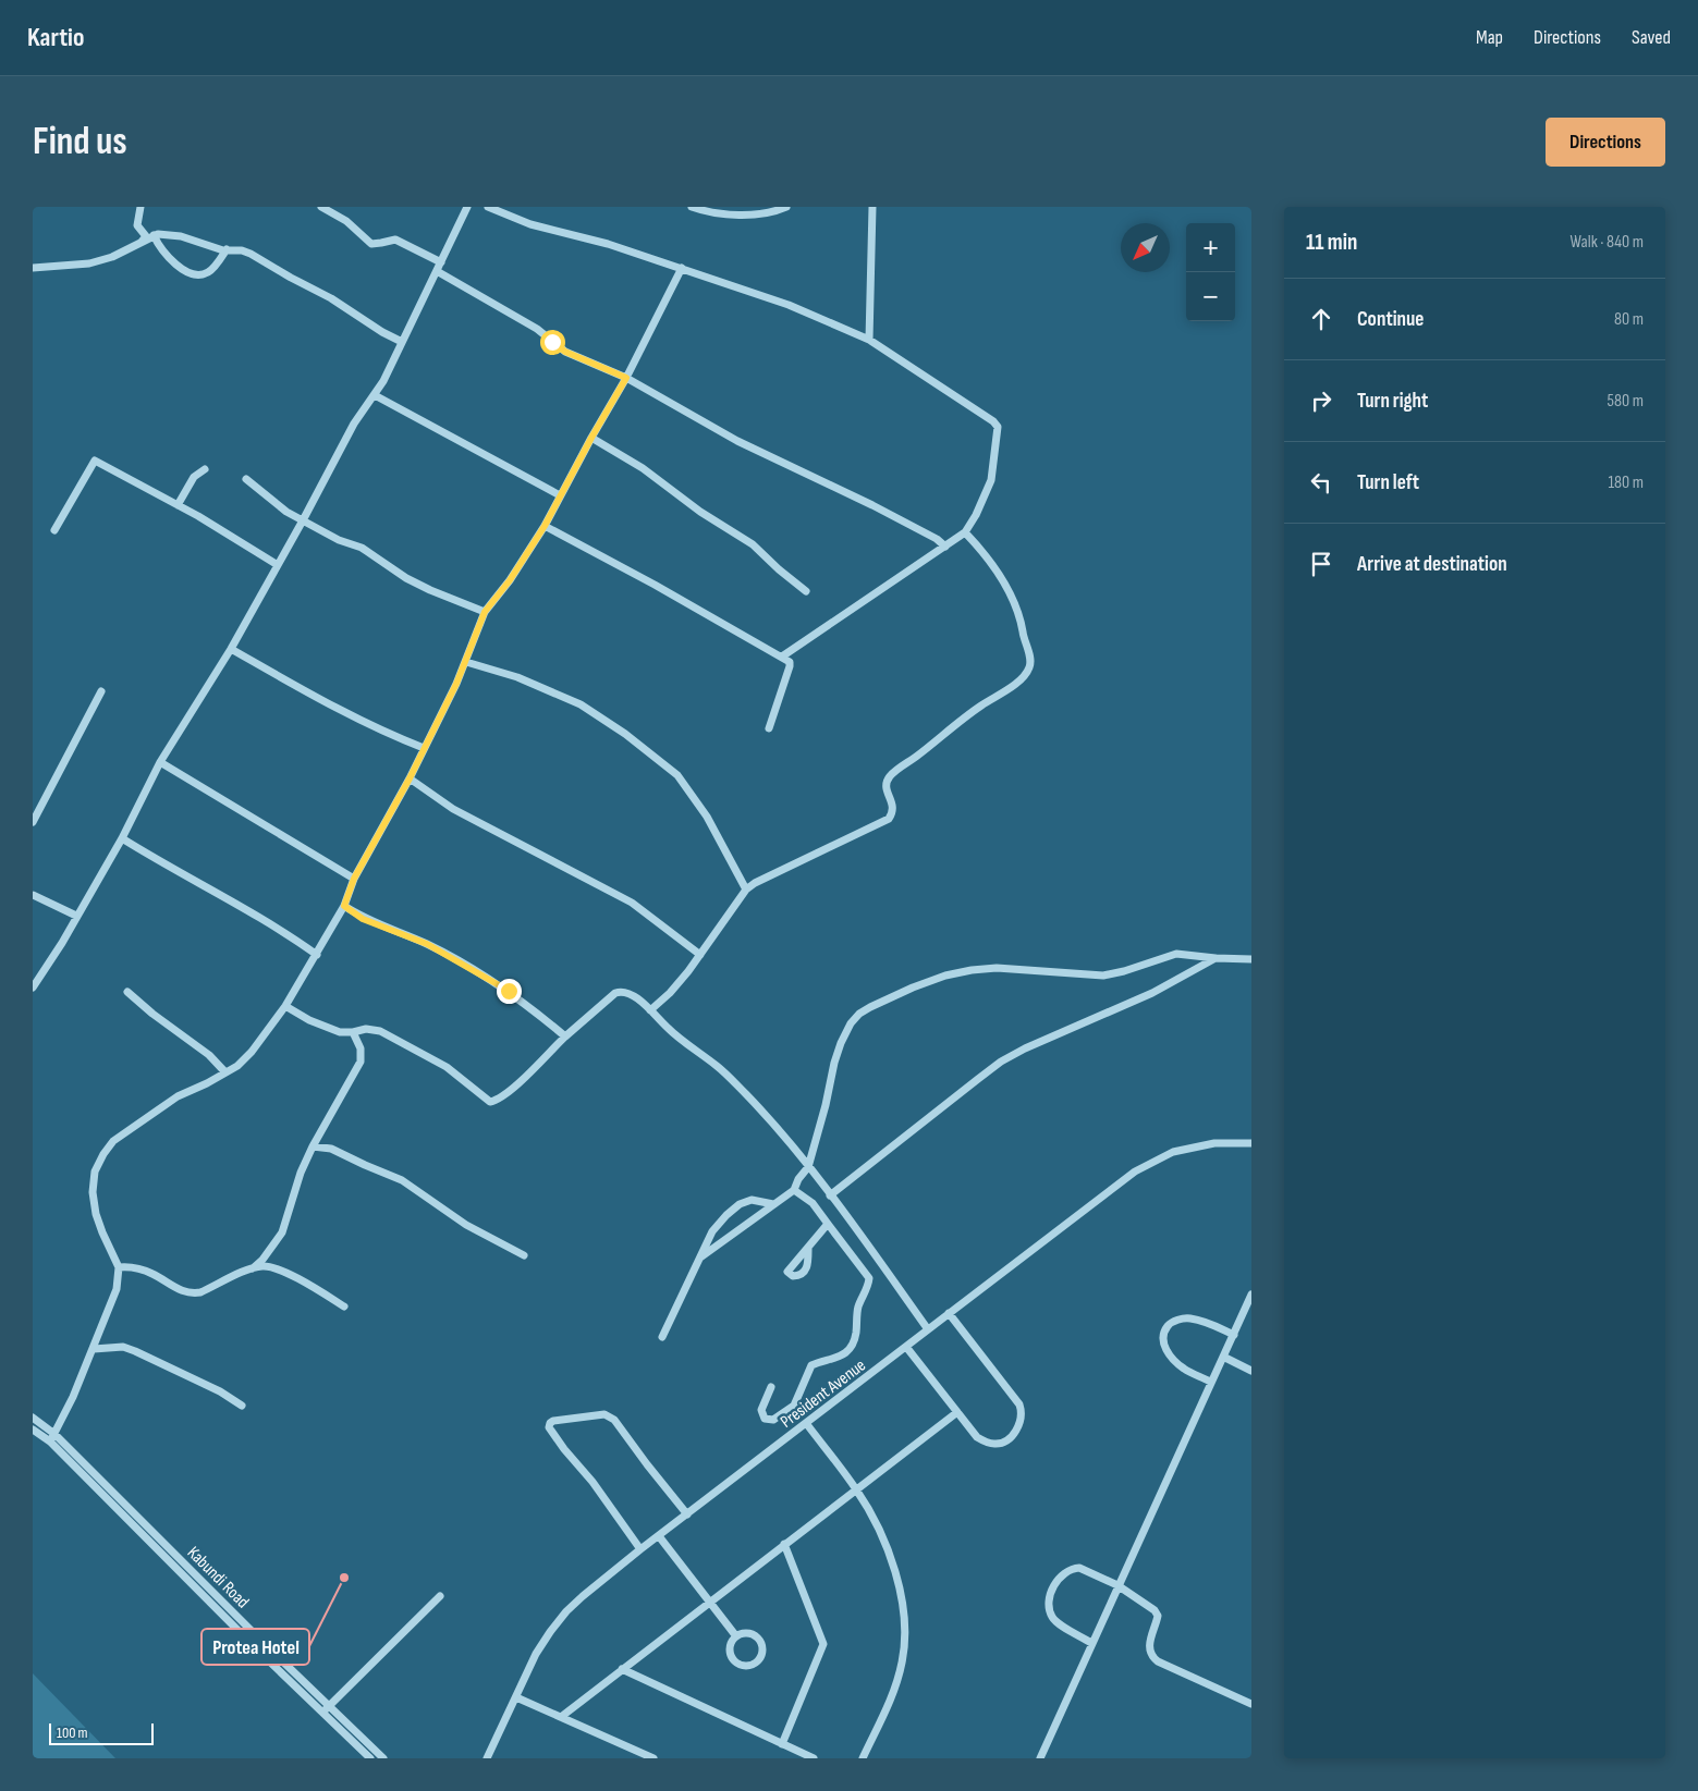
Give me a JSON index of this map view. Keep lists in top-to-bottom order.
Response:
{
  "streets": {
    "street": ["President Avenue", "Kabundi Road"]
  },
  "places": ["Protea Hotel"],
  "scale_bar": "100 m",
  "north": "bottom left",
  "page": {
    "header": "Kartio",
    "nav": ["Map", "Directions", "Saved"],
    "buttons": "Directions",
    "title": "Find us",
    "heading": ["11 min", "Walk · 840 m"],
    "map_buttons": ["+", "−"],
    "list": [
      ["Continue", "80 m"],
      ["Turn right", "580 m"],
      ["Turn left", "180 m"],
      "Arrive at destination"
    ],
    "scale": "100 m"
  }
}
